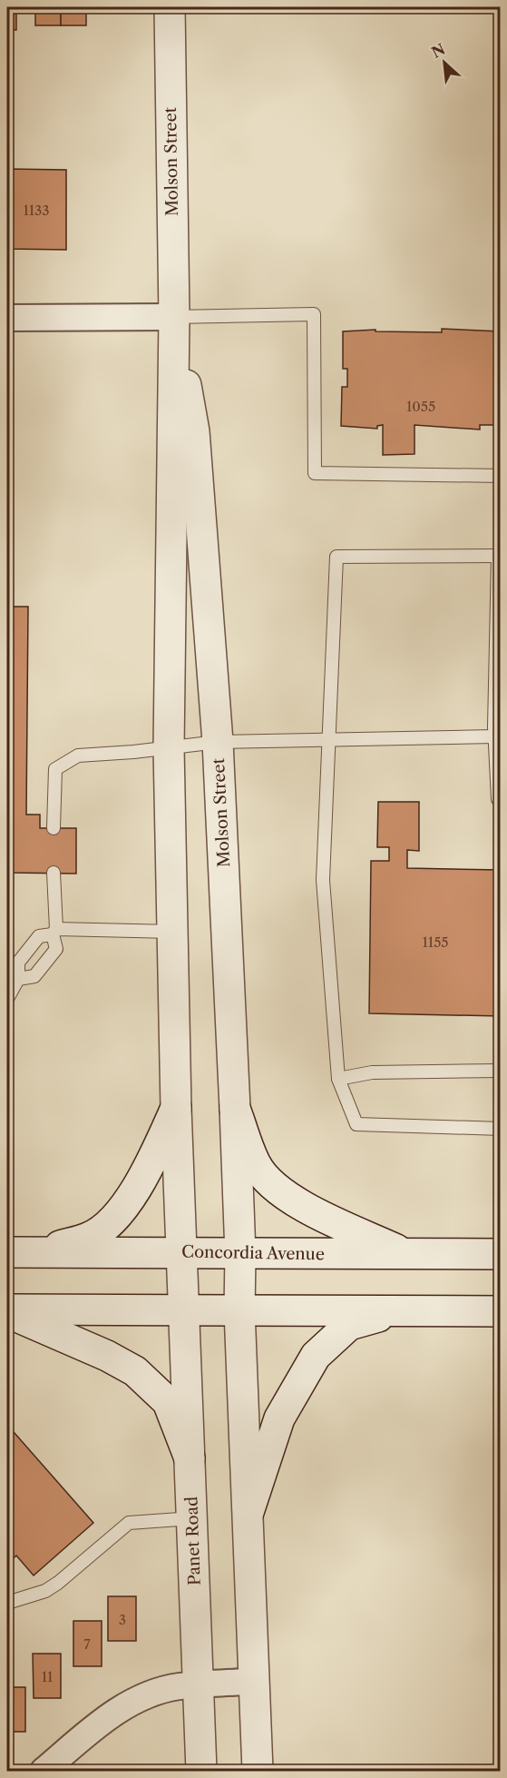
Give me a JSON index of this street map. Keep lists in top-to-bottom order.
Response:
{
  "streets": {
    "street": ["Molson Street", "Concordia Avenue", "Panet Road"]
  },
  "crossings": [
    ["Molson Street", "Concordia Avenue"],
    ["Molson Street", "Panet Road"]
  ],
  "house_numbers": [
    "1133",
    "1055",
    "1155",
    "3",
    "7",
    "11"
  ],
  "north": "top left"
}
